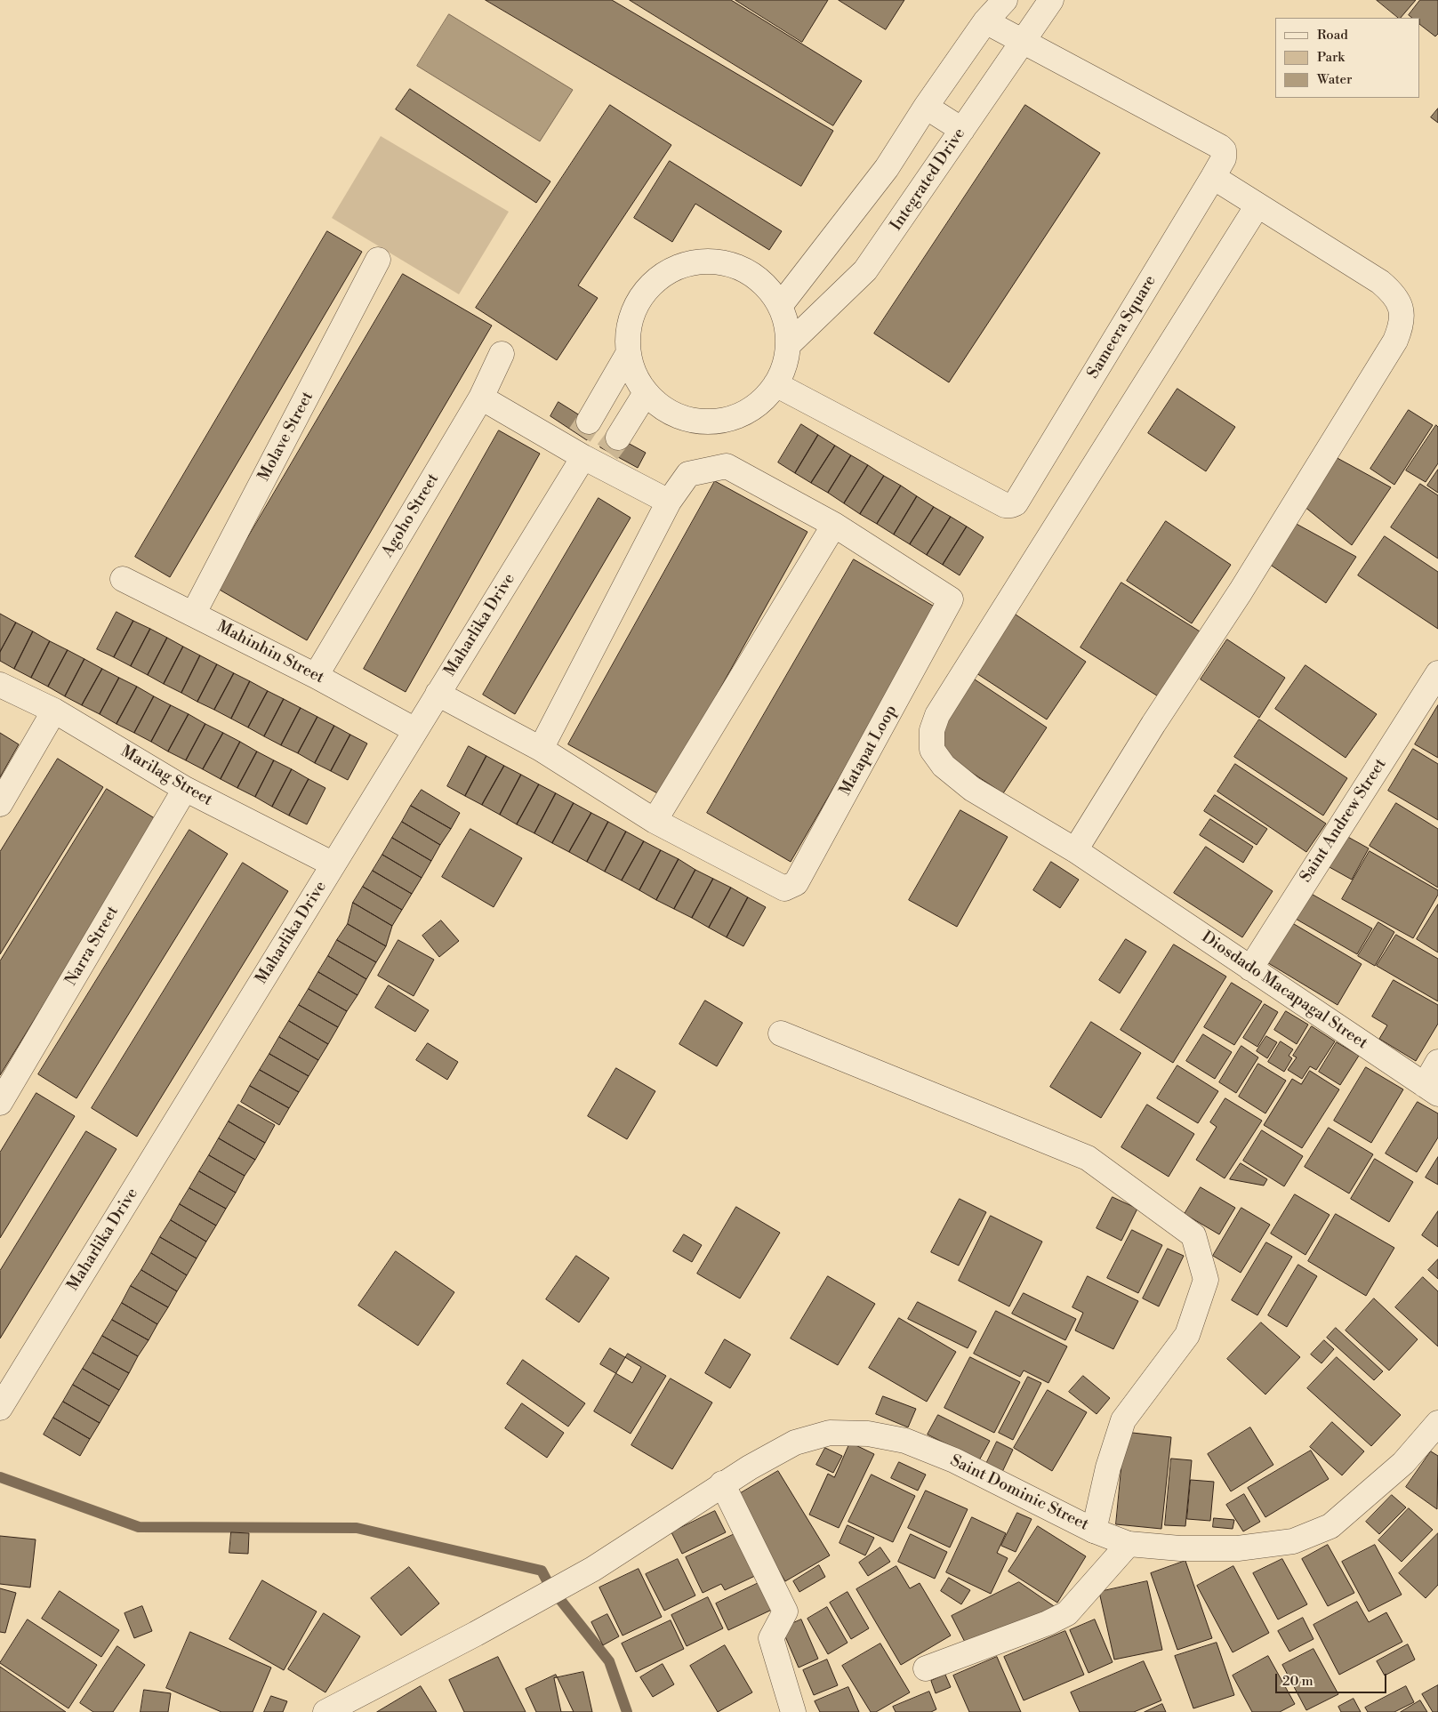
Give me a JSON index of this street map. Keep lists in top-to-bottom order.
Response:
{
  "streets": {
    "street": [
      "Integrated Drive",
      "Sameera Square",
      "Molave Street",
      "Agoho Street",
      "Maharlika Drive",
      "Mahinhin Street",
      "Matapat Loop",
      "Marilag Street",
      "Saint Andrew Street",
      "Narra Street",
      "Diosdado Macapagal Street",
      "Saint Dominic Street"
    ]
  },
  "crossings": [
    ["Integrated Drive", "Sameera Square"],
    ["Molave Street", "Mahinhin Street"],
    ["Agoho Street", "Mahinhin Street"],
    ["Maharlika Drive", "Mahinhin Street"],
    ["Maharlika Drive", "Matapat Loop"],
    ["Maharlika Drive", "Marilag Street"],
    ["Marilag Street", "Narra Street"],
    ["Saint Andrew Street", "Diosdado Macapagal Street"]
  ],
  "legend": ["Road", "Park", "Water"],
  "scale_bar": "20 m"
}
